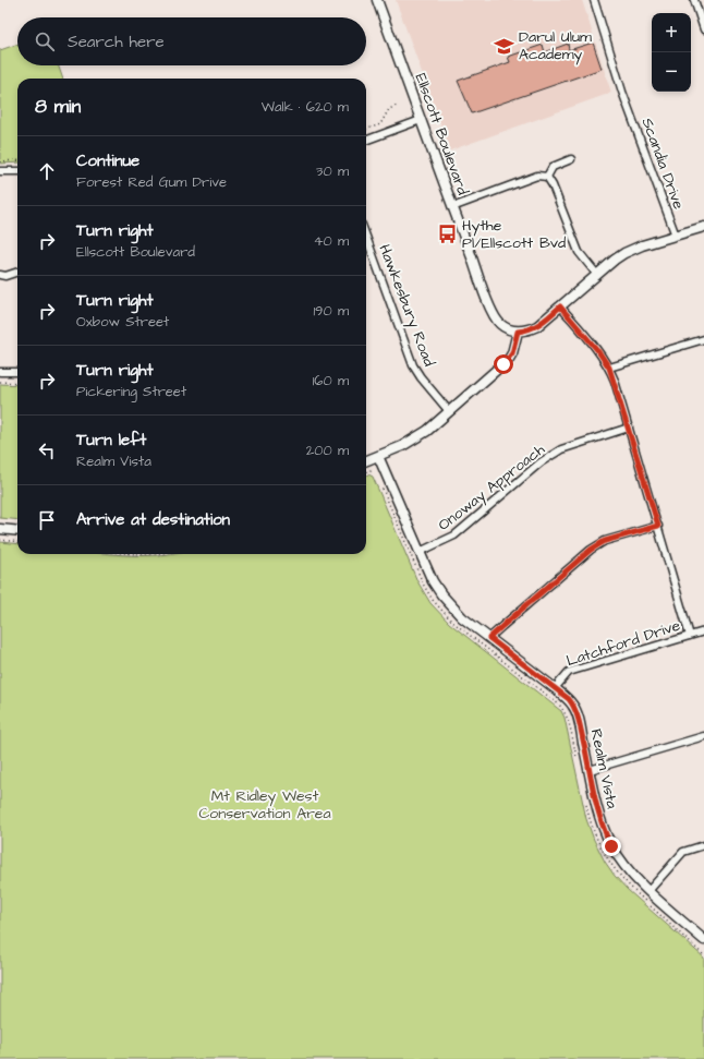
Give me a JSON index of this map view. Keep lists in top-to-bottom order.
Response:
{
  "streets": {
    "street": [
      "Ellscott Boulevard",
      "Scandia Drive",
      "Hawkesbury Road",
      "Onoway Approach",
      "Latchford Drive",
      "Realm Vista"
    ]
  },
  "crossings": [
    ["Onoway Approach", "Realm Vista"],
    ["Latchford Drive", "Realm Vista"]
  ],
  "parks": ["Mt Ridley West Conservation Area"],
  "places": {
    "school or university": ["Darul Ulum Academy"],
    "bus stop": ["Hythe Pl/Ellscott Bvd"]
  },
  "page": {
    "map_buttons": ["+", "−"],
    "search": "Search here",
    "heading": ["8 min", "Walk · 620 m"],
    "list": [
      ["Continue", "Forest Red Gum Drive", "30 m"],
      ["Turn right", "Ellscott Boulevard", "40 m"],
      ["Turn right", "Oxbow Street", "190 m"],
      ["Turn right", "Pickering Street", "160 m"],
      ["Turn left", "Realm Vista", "200 m"],
      "Arrive at destination"
    ]
  }
}
